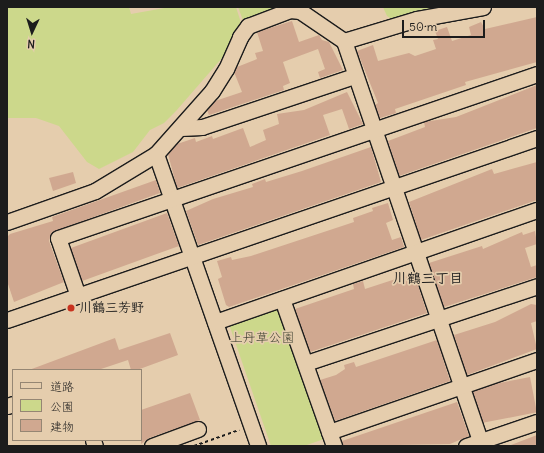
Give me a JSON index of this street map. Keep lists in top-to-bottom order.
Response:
{
  "districts": ["川鶴三丁目"],
  "parks": ["上丹草公園"],
  "places": ["川鶴三芳野"],
  "legend": ["道路", "公園", "建物"],
  "scale_bar": "50 m",
  "north": "bottom"
}
